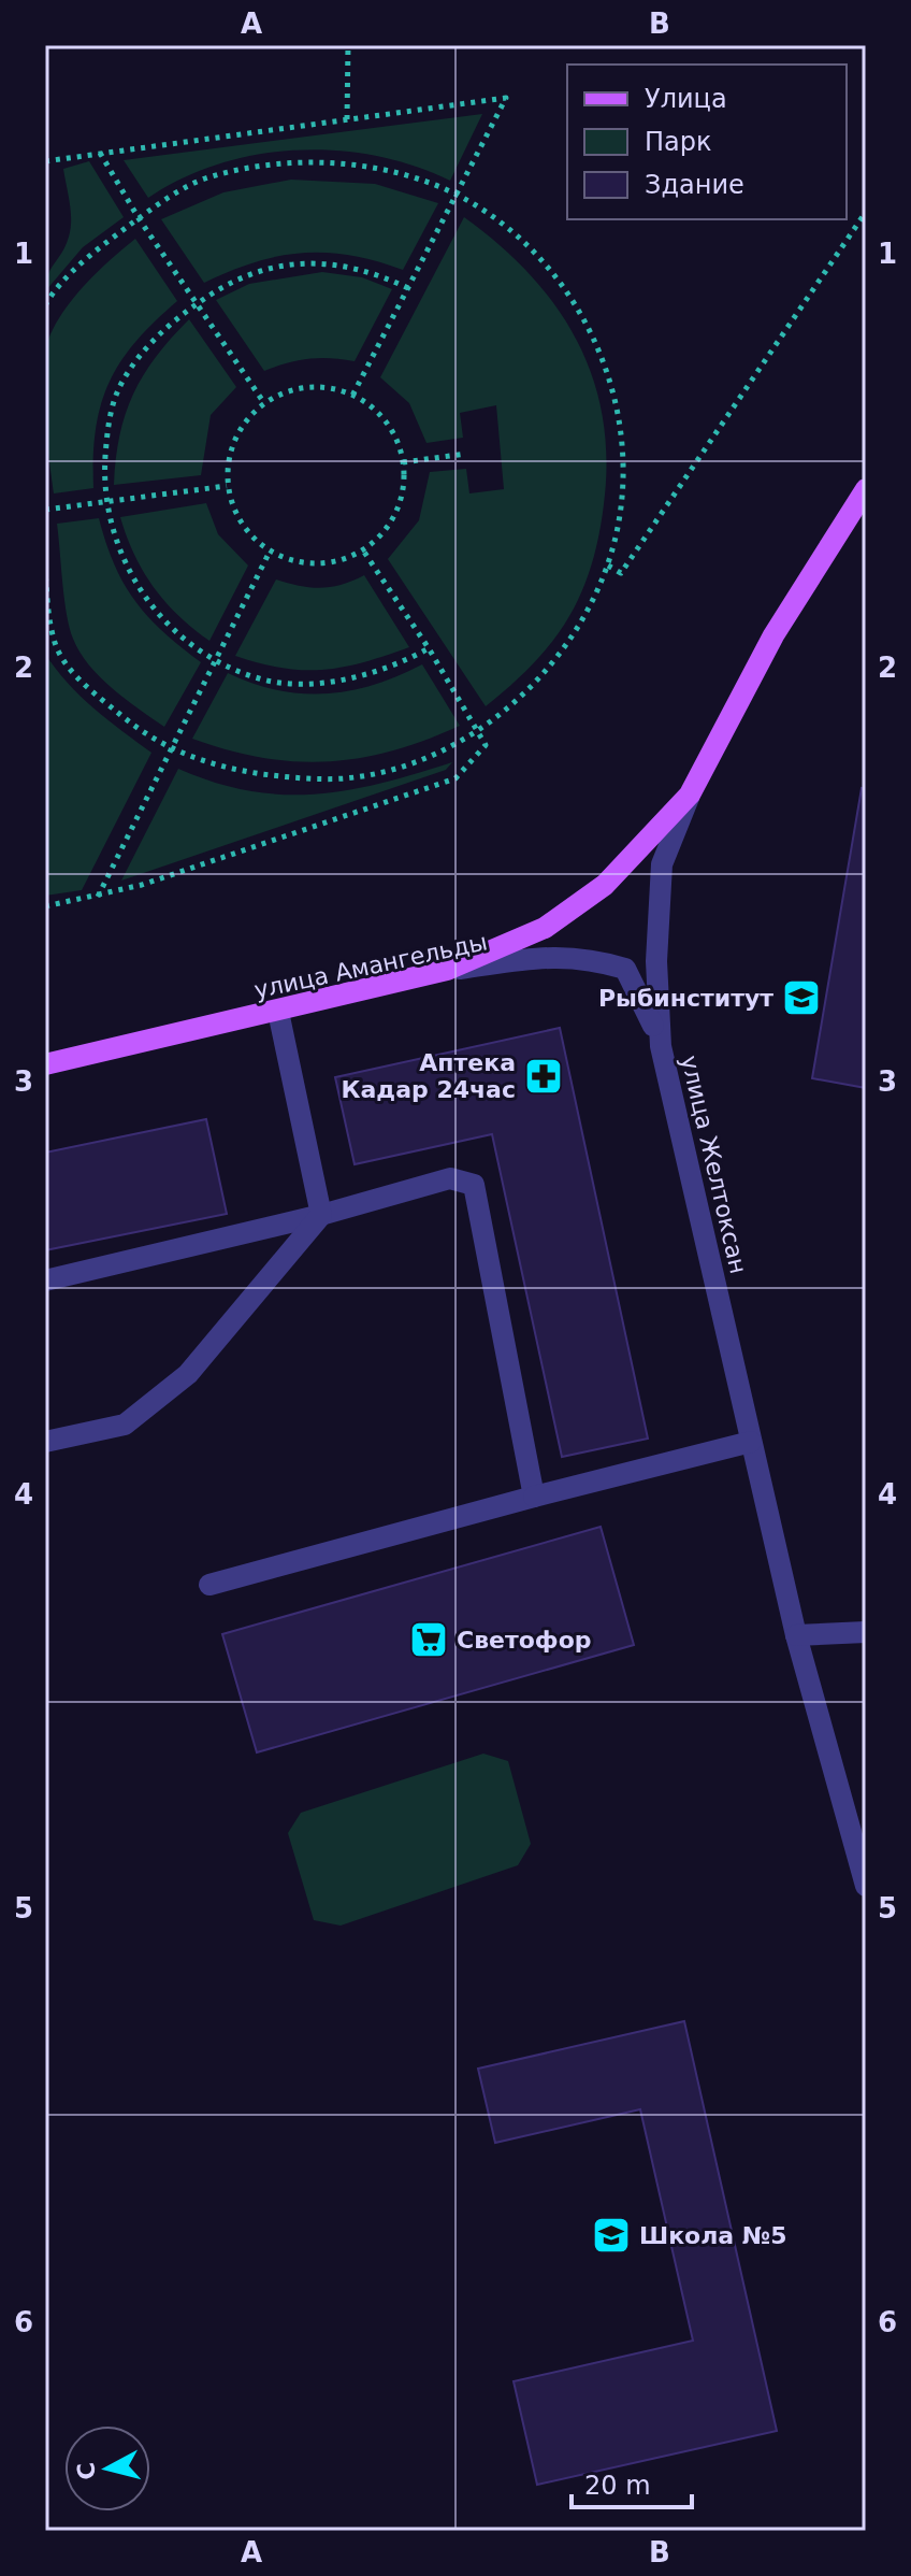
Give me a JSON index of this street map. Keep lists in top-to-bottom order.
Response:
{
  "streets": {
    "main road": ["улица Амангельды", "улица Желтоксан"]
  },
  "crossings": [
    ["улица Амангельды", "улица Желтоксан"]
  ],
  "places": {
    "school or university": ["Рыбинститут", "Школа №5"],
    "pharmacy": ["Аптека Кадар 24час"],
    "supermarket": ["Светофор"]
  },
  "legend": ["Улица", "Парк", "Здание"],
  "scale_bar": "20 m",
  "north": "left",
  "grid": {
    "columns": ["A", "B"],
    "rows": [
      "1",
      "2",
      "3",
      "4",
      "5",
      "6"
    ]
  }
}
